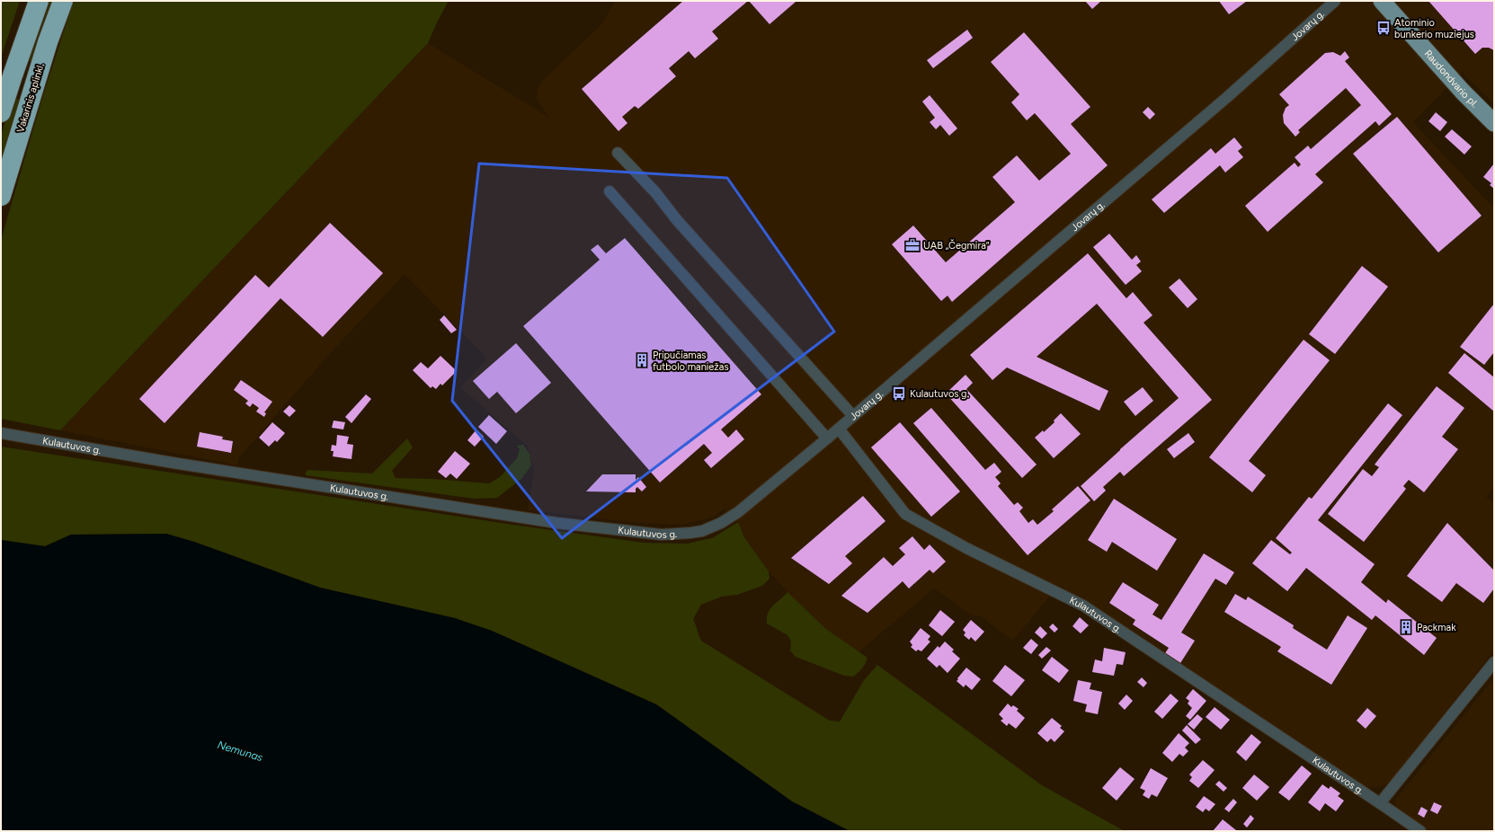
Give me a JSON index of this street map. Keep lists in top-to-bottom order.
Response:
{
  "streets": {
    "highway": ["Vakarinis aplinkl."],
    "main road": ["Raudondvario pl."],
    "street": ["Jovarų g.", "Kulautuvos g."]
  },
  "crossings": [
    ["Jovarų g.", "Kulautuvos g."]
  ],
  "water": ["Nemunas"],
  "places": {
    "bus stop": ["Atominio bunkerio muziejus", "Kulautuvos g."],
    "office": ["UAB „Čegmira“"],
    "building": ["Pripučiamas futbolo maniežas", "Packmak"]
  }
}
